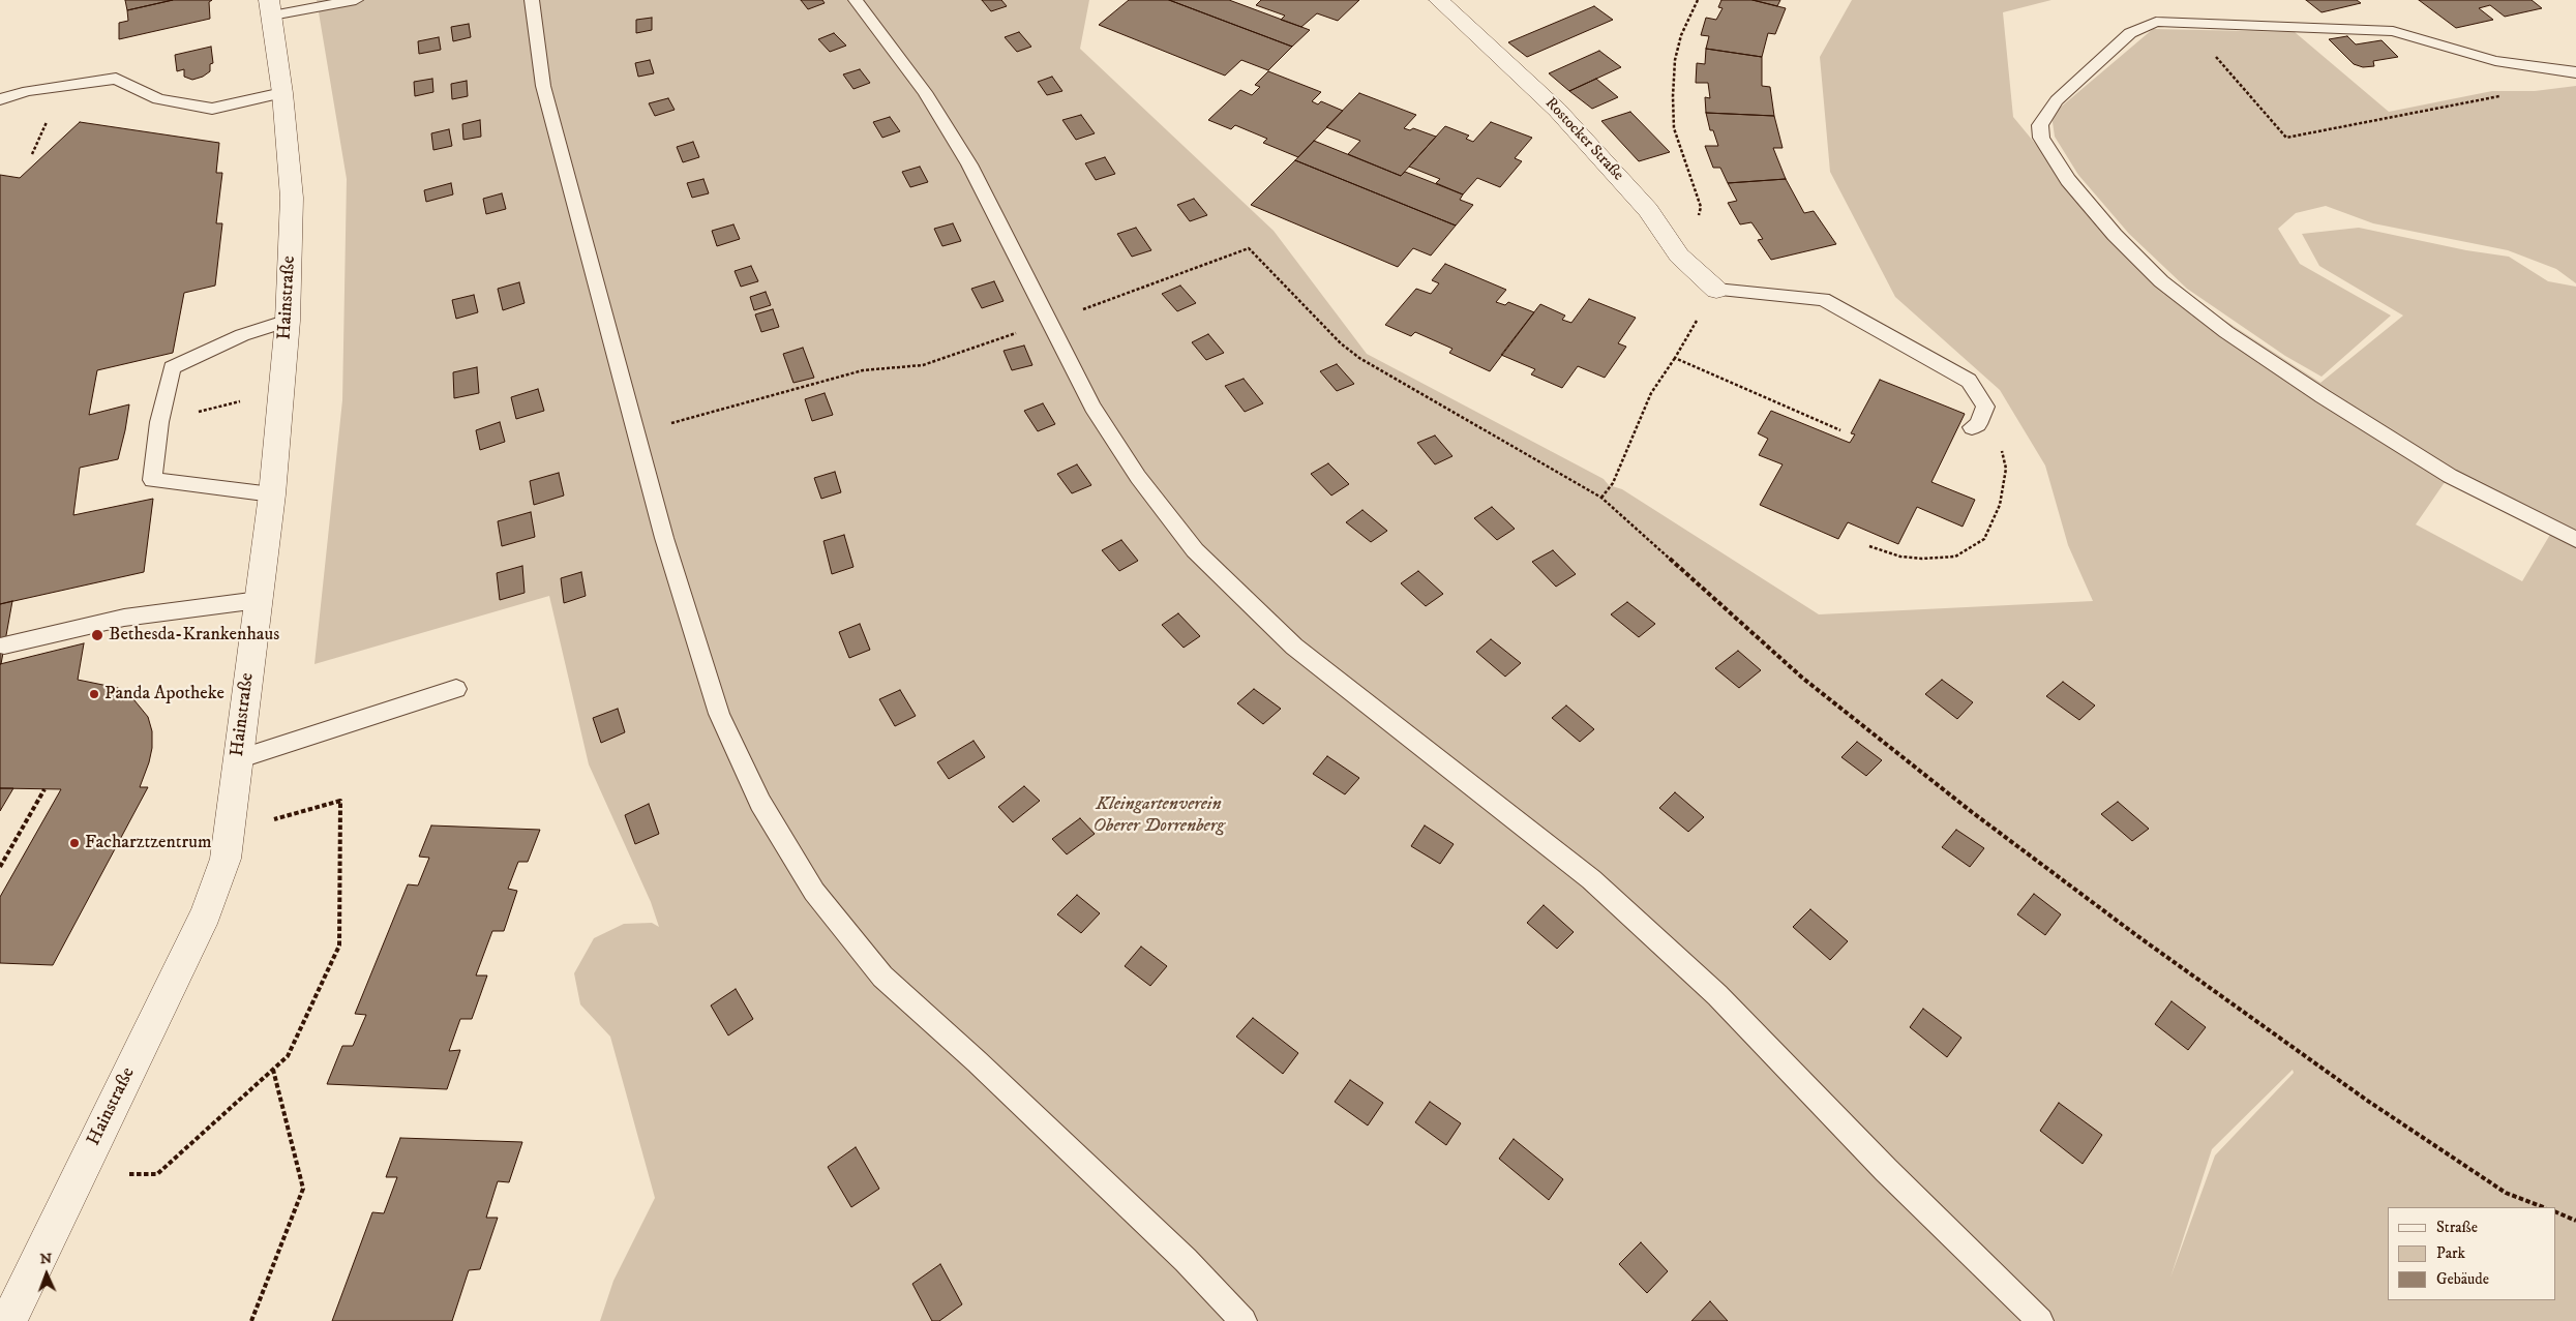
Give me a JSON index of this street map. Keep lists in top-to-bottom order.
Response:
{
  "streets": {
    "street": ["Rostocker Straße", "Hainstraße"]
  },
  "parks": ["Kleingartenverein Oberer Dorrenberg"],
  "places": ["Bethesda-Krankenhaus", "Panda Apotheke", "Facharztzentrum"],
  "legend": ["Straße", "Park", "Gebäude"],
  "north": "top"
}
